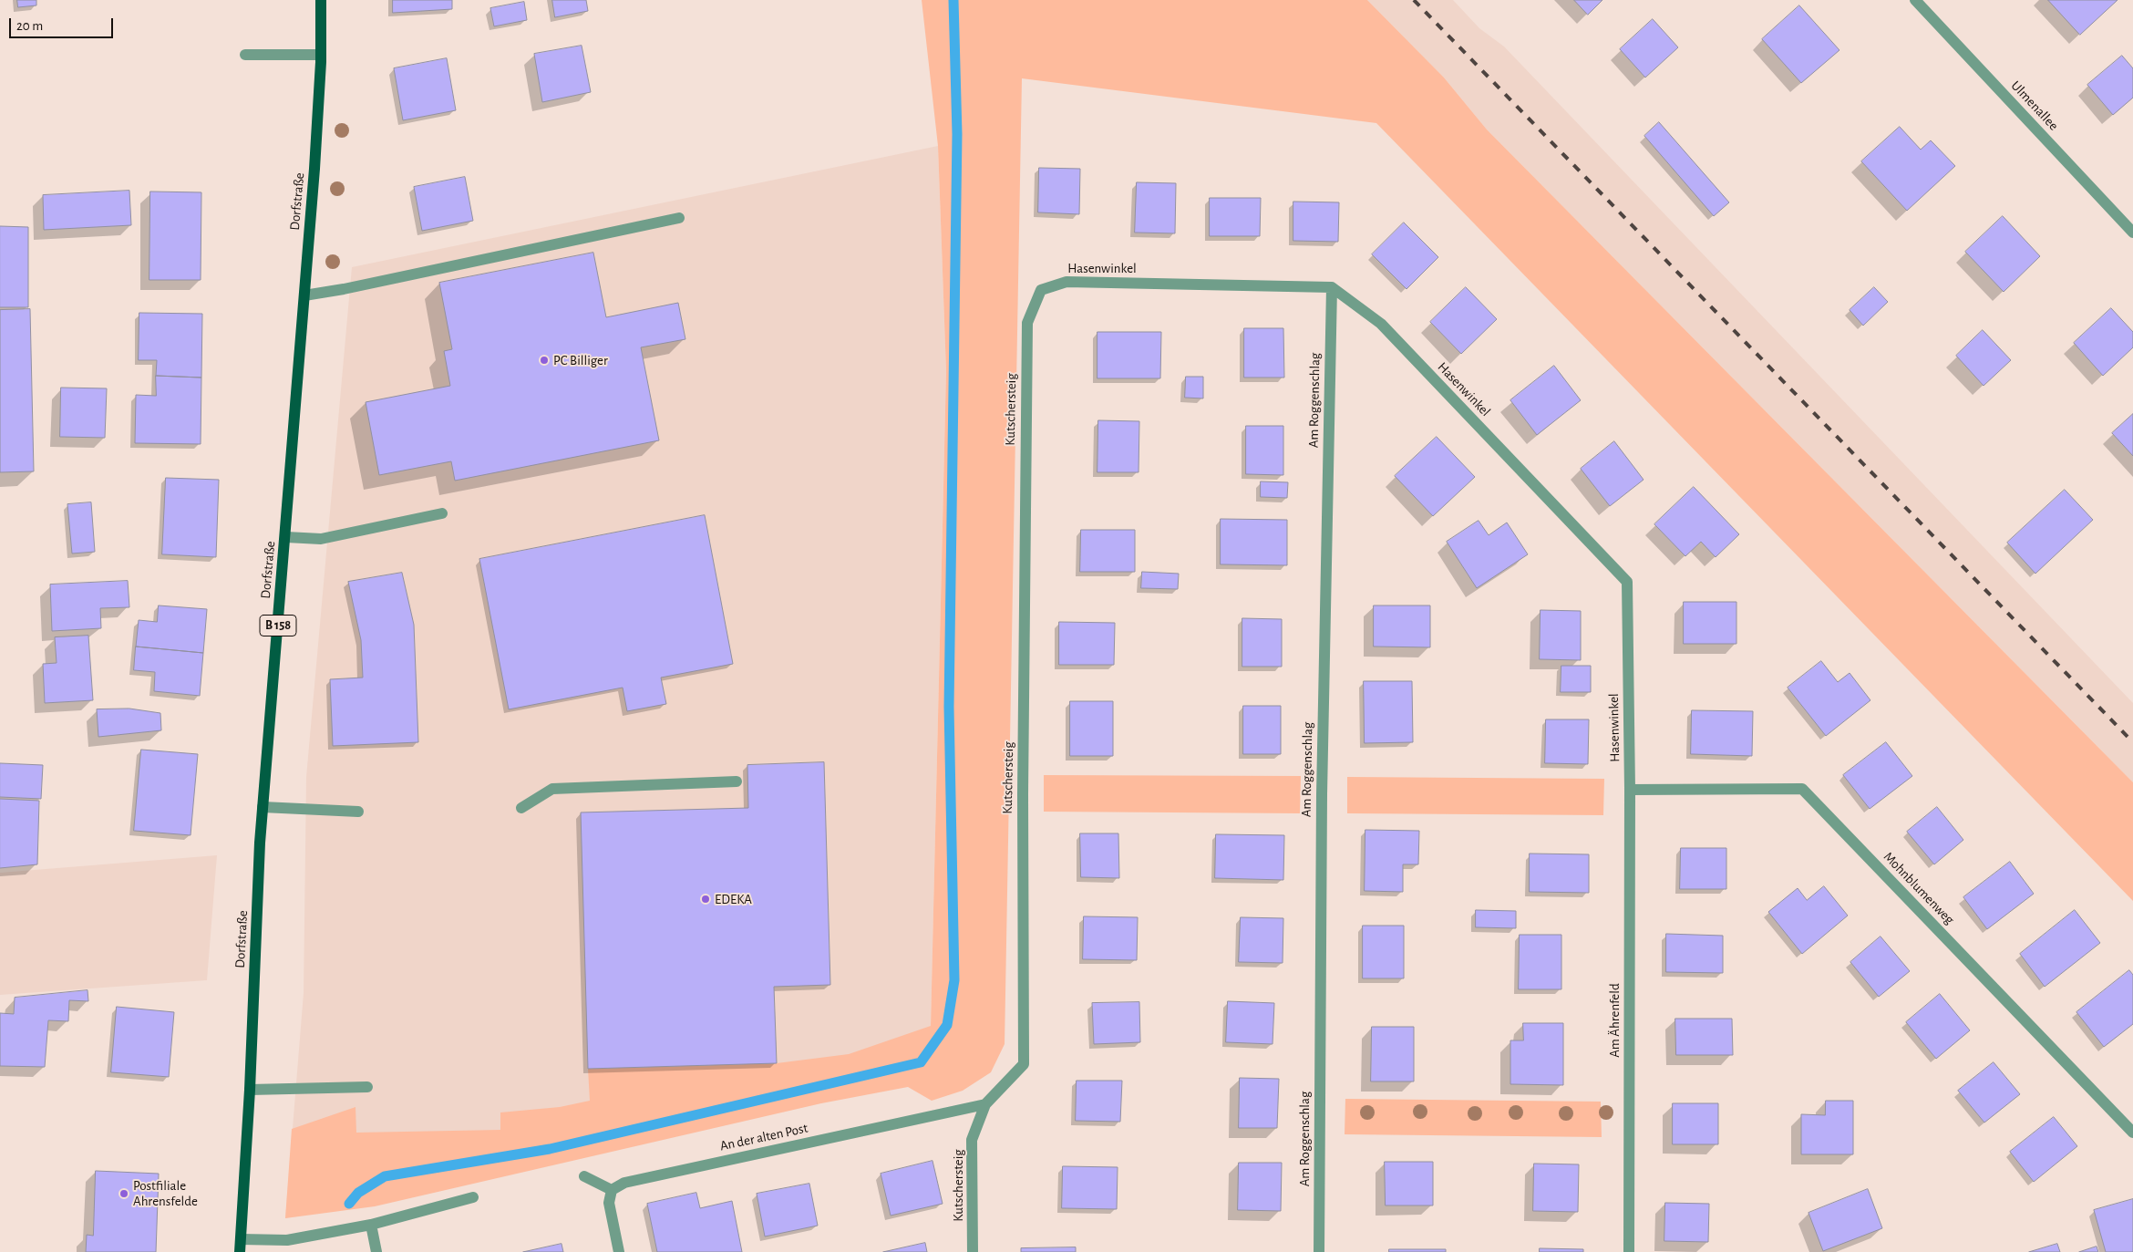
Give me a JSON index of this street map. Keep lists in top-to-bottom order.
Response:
{
  "streets": {
    "main road": ["Dorfstraße", "B 158"],
    "street": [
      "Ulmenallee",
      "Hasenwinkel",
      "Am Roggenschlag",
      "Kutschersteig",
      "Mohnblumenweg",
      "Am Ährenfeld",
      "An der alten Post"
    ]
  },
  "crossings": [
    ["Hasenwinkel", "Am Roggenschlag"],
    ["Hasenwinkel", "Kutschersteig"],
    ["Hasenwinkel", "Mohnblumenweg"],
    ["Hasenwinkel", "Am Ährenfeld"],
    ["Kutschersteig", "An der alten Post"],
    ["Mohnblumenweg", "Am Ährenfeld"]
  ],
  "places": ["PC Billiger", "EDEKA", "Postfiliale Ahrensfelde"],
  "scale_bar": "20 m"
}
